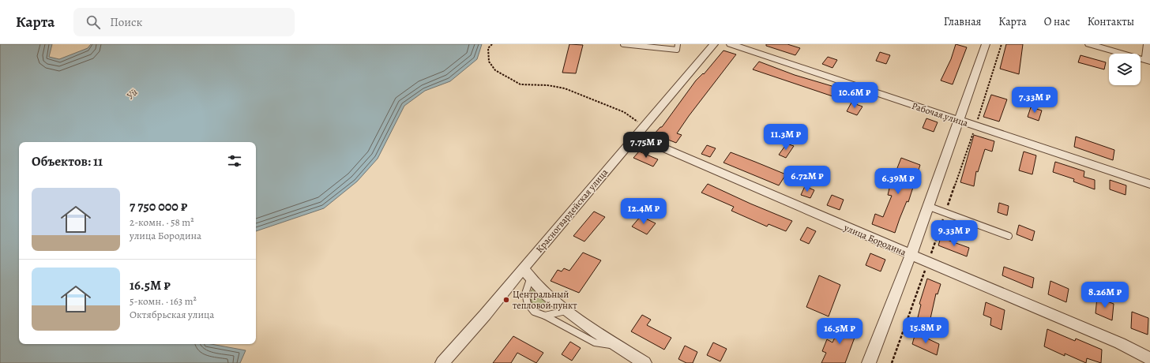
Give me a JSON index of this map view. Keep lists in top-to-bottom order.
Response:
{
  "streets": {
    "street": ["Рабочая улица", "Красногвардейская улица", "улица Бородина"]
  },
  "crossings": [
    ["Красногвардейская улица", "улица Бородина"]
  ],
  "water": ["Уй"],
  "places": ["Центральный тепловой пункт"],
  "page": {
    "header": "Карта",
    "search": "Поиск",
    "nav": [
      "Главная",
      "Карта",
      "О нас",
      "Контакты"
    ],
    "price": [
      "10.6M ₽",
      "7.33M ₽",
      "11.3M ₽",
      "7.75M ₽",
      "6.72M ₽",
      "6.39M ₽",
      "12.4M ₽",
      "9.33M ₽",
      "8.26M ₽",
      "15.8M ₽",
      "16.5M ₽"
    ],
    "heading": "Объектов: 11",
    "list": [
      {
        "name": "7 750 000 ₽",
        "note": "2-комн. · 58 m² · улица Бородина"
      },
      {
        "name": "16.5M ₽",
        "note": "5-комн. · 163 m² · Октябрьская улица"
      }
    ]
  }
}
